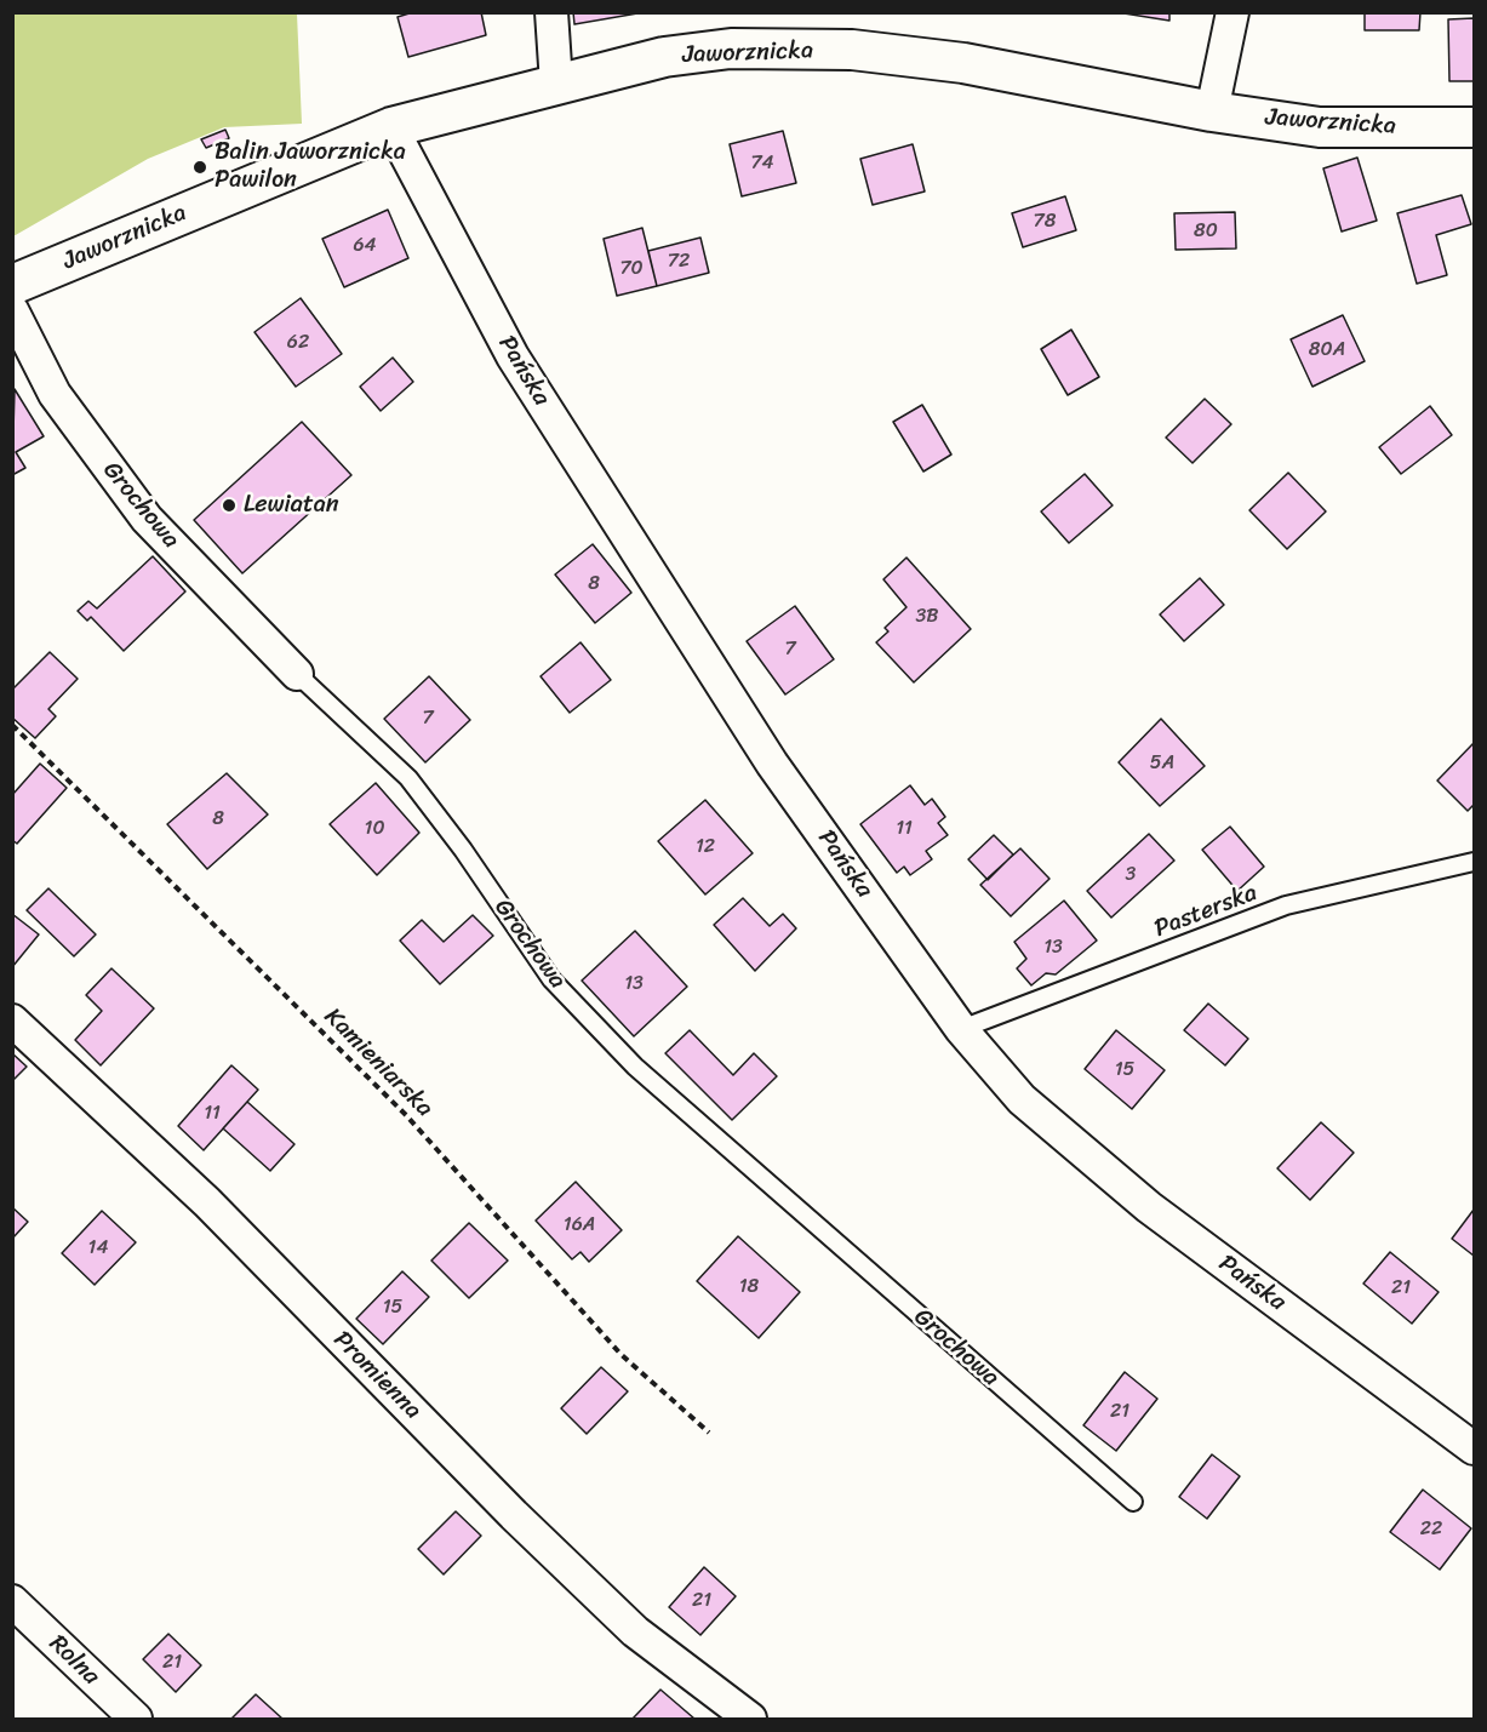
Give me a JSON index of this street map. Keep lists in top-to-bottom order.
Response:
{
  "streets": {
    "street": [
      "Jaworznicka",
      "Pańska",
      "Grochowa",
      "Promienna",
      "Rolna"
    ],
    "lane": ["Pasterska"],
    "path": ["Kamieniarska"]
  },
  "crossings": [
    ["Jaworznicka", "Pańska"],
    ["Pańska", "Pasterska"]
  ],
  "places": ["Balin Jaworznicka Pawilon", "Lewiatan"],
  "house_numbers": [
    "74",
    "78",
    "80",
    "64",
    "72",
    "70",
    "62",
    "80A",
    "8",
    "3B",
    "7",
    "7",
    "5A",
    "8",
    "10",
    "11",
    "12",
    "3",
    "13",
    "13",
    "15",
    "11",
    "16A",
    "14",
    "18",
    "21",
    "15",
    "21",
    "22",
    "21",
    "21"
  ]
}
